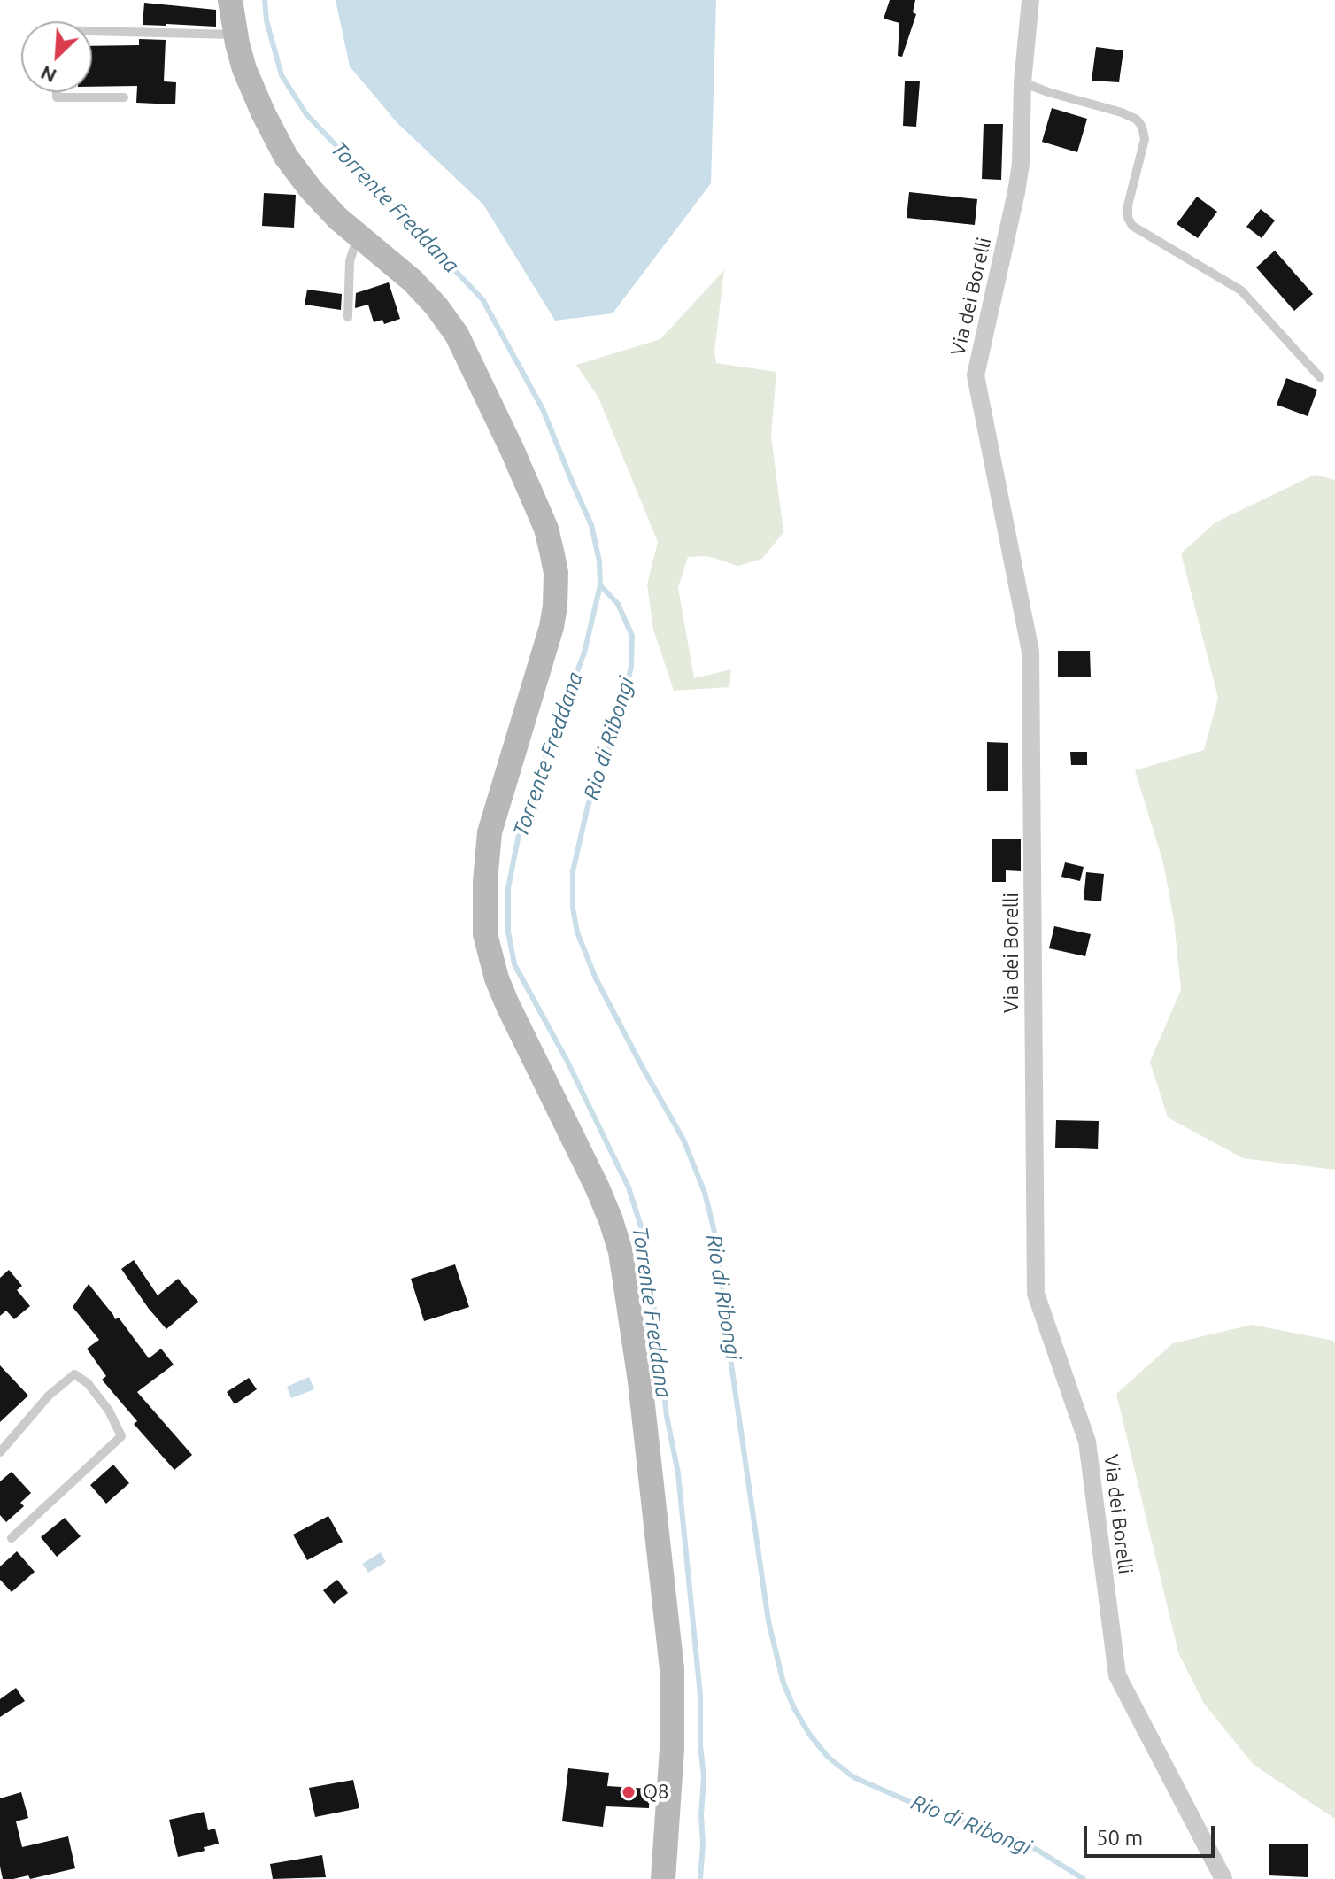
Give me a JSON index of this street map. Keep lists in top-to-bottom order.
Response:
{
  "streets": {
    "street": ["Via dei Borelli"]
  },
  "water": ["Torrente Freddana", "Rio di Ribongi"],
  "places": ["Q8"],
  "scale_bar": "50 m",
  "north": "bottom left"
}
